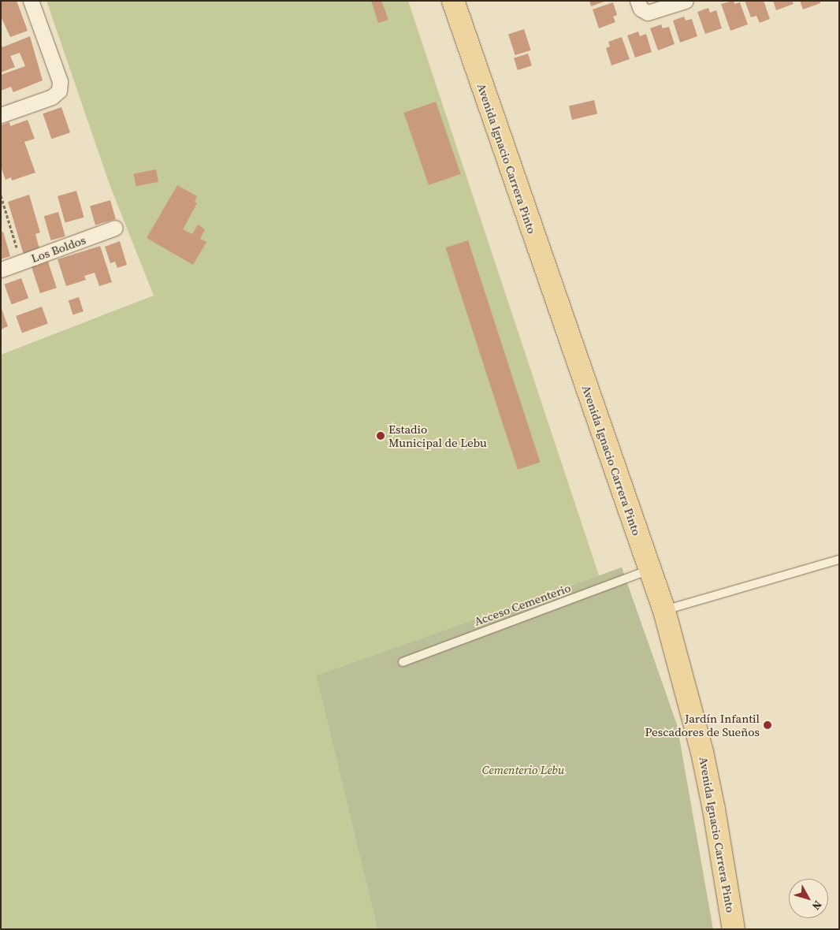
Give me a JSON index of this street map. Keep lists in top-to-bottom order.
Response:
{
  "streets": {
    "main road": ["Avenida Ignacio Carrera Pinto"],
    "street": ["Los Boldos"],
    "lane": ["Acceso Cementerio"]
  },
  "crossings": [
    ["Avenida Ignacio Carrera Pinto", "Acceso Cementerio"]
  ],
  "parks": ["Cementerio Lebu"],
  "places": ["Estadio Municipal de Lebu", "Jardín Infantil Pescadores de Sueños"],
  "north": "bottom right"
}
